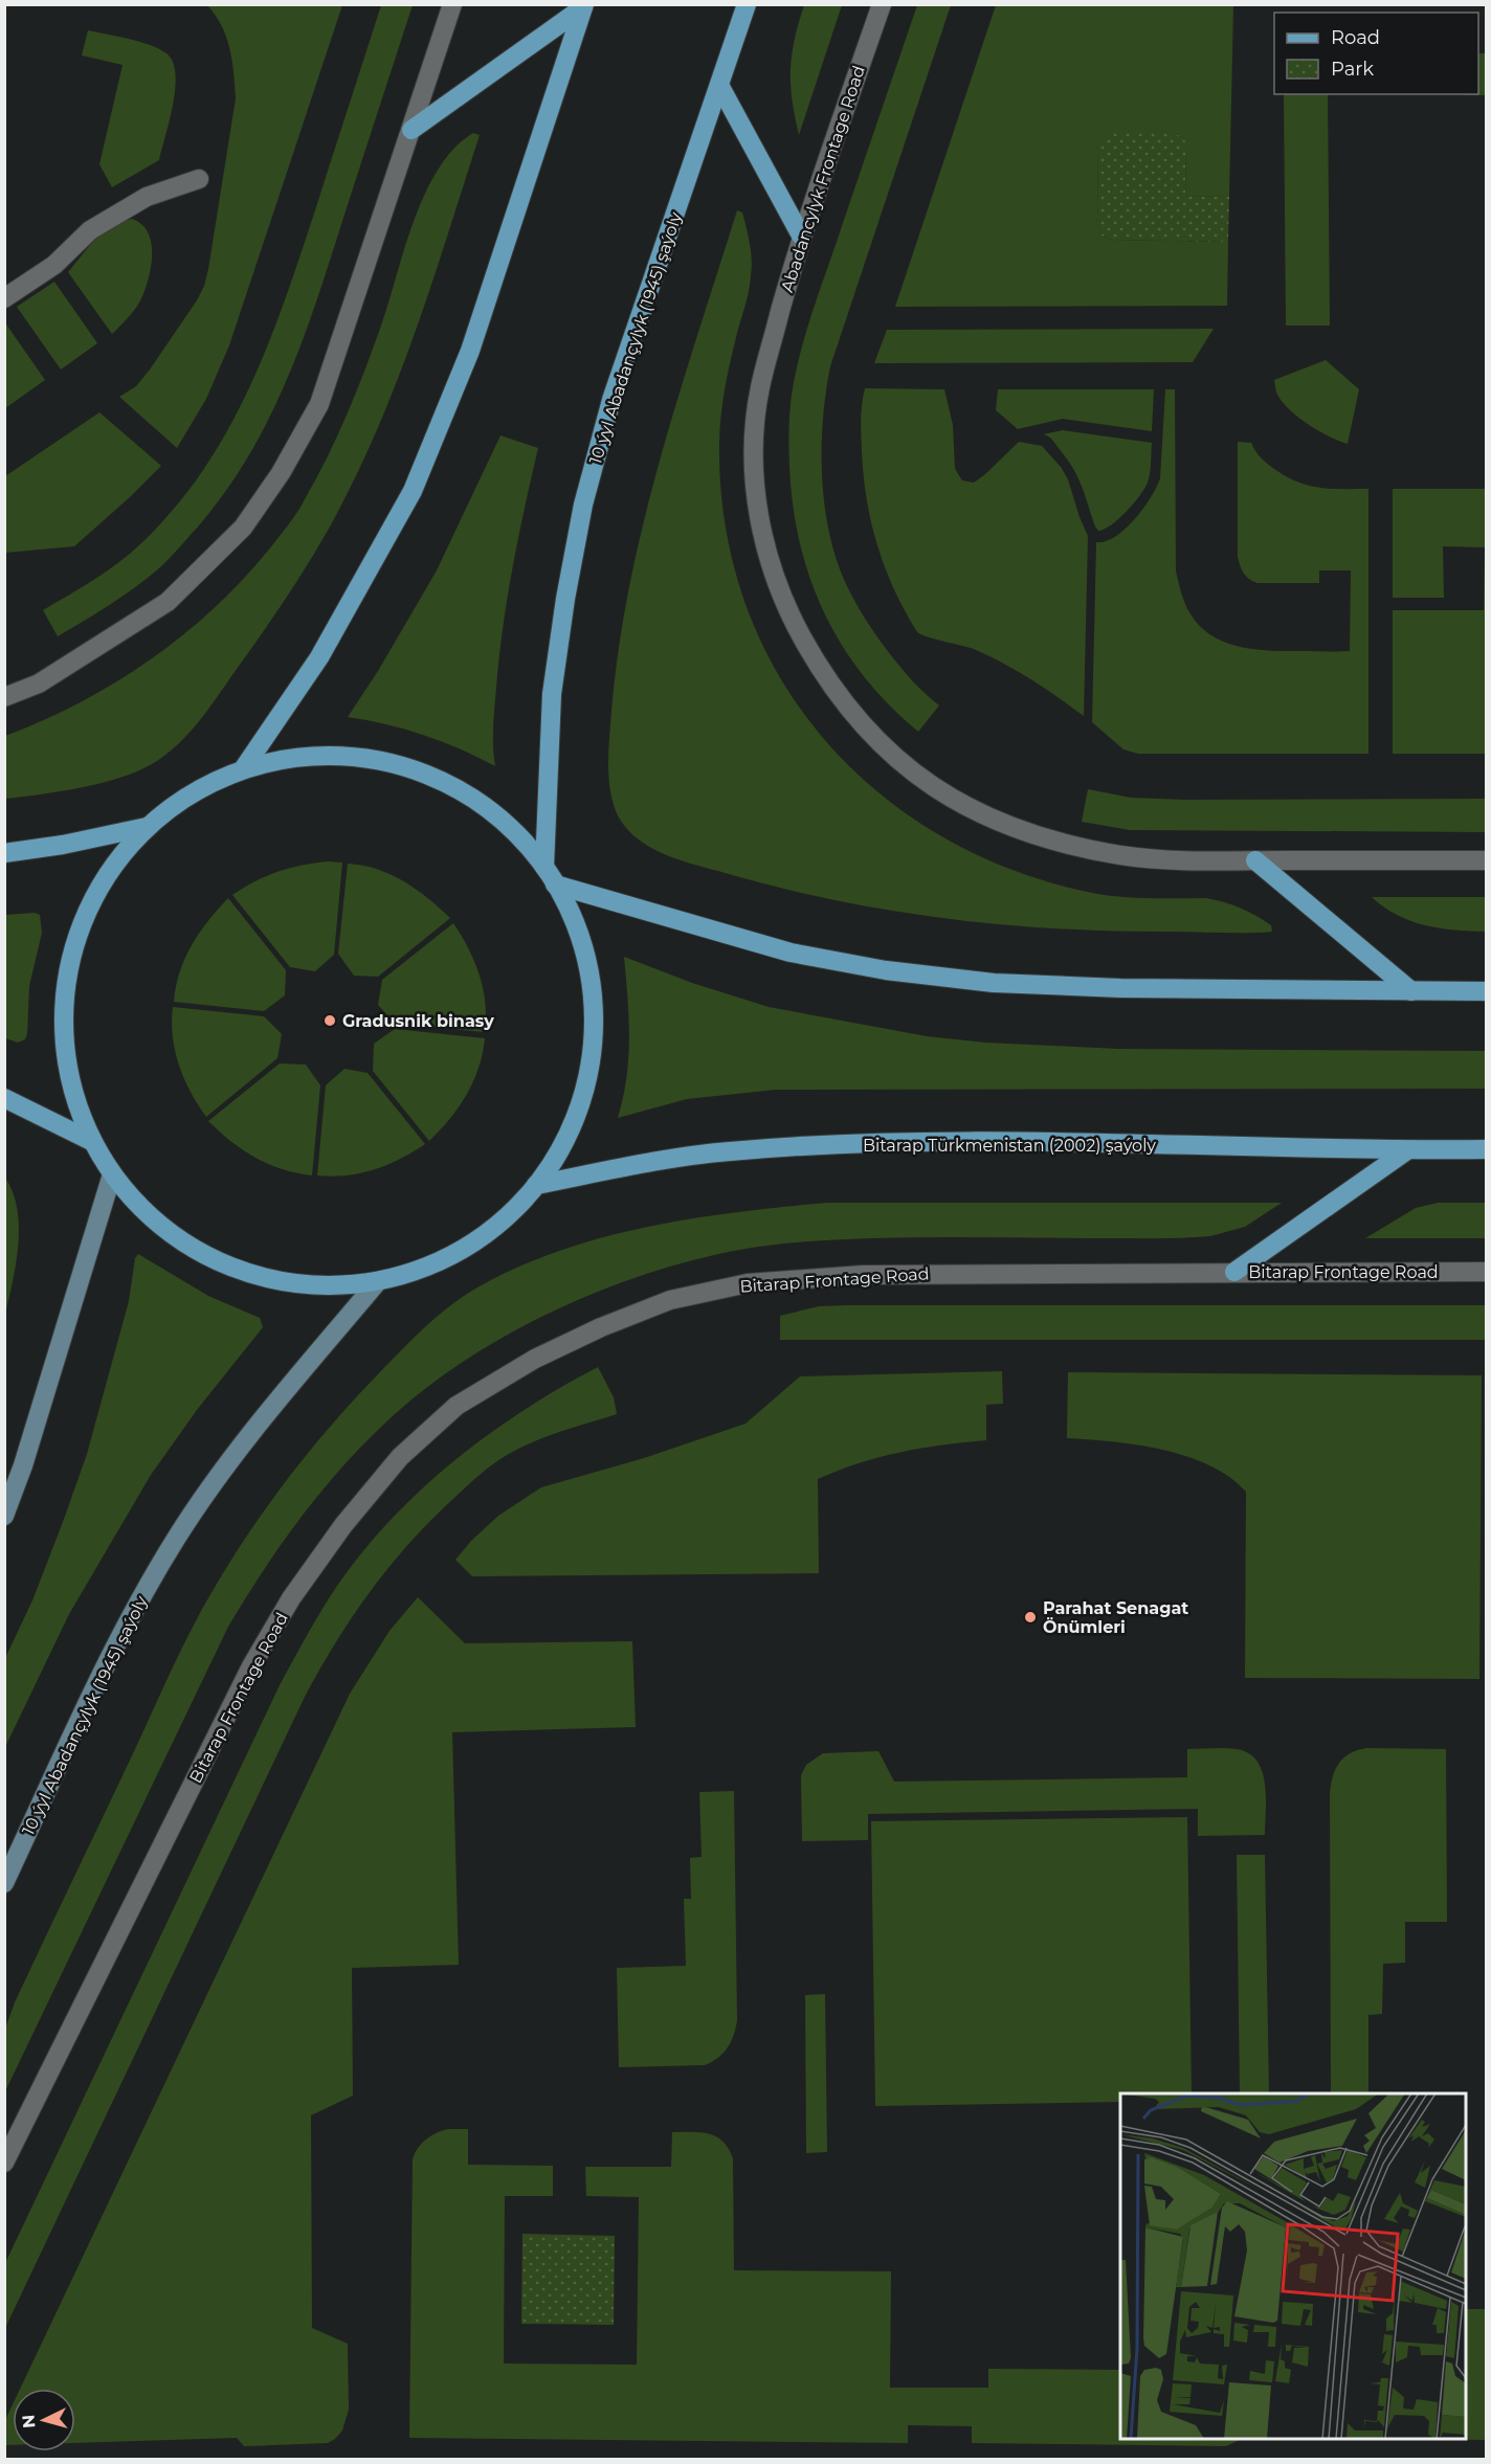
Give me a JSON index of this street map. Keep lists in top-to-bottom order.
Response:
{
  "streets": {
    "main road": ["10 ýyl Abadançylyk (1945) şaýoly", "Bitarap Türkmenistan (2002) şaýoly"],
    "street": ["Abadancylyk Frontage Road", "Bitarap Frontage Road"]
  },
  "places": ["Gradusnik binasy", "Parahat Senagat Önümleri"],
  "legend": ["Road", "Park"],
  "north": "left"
}
